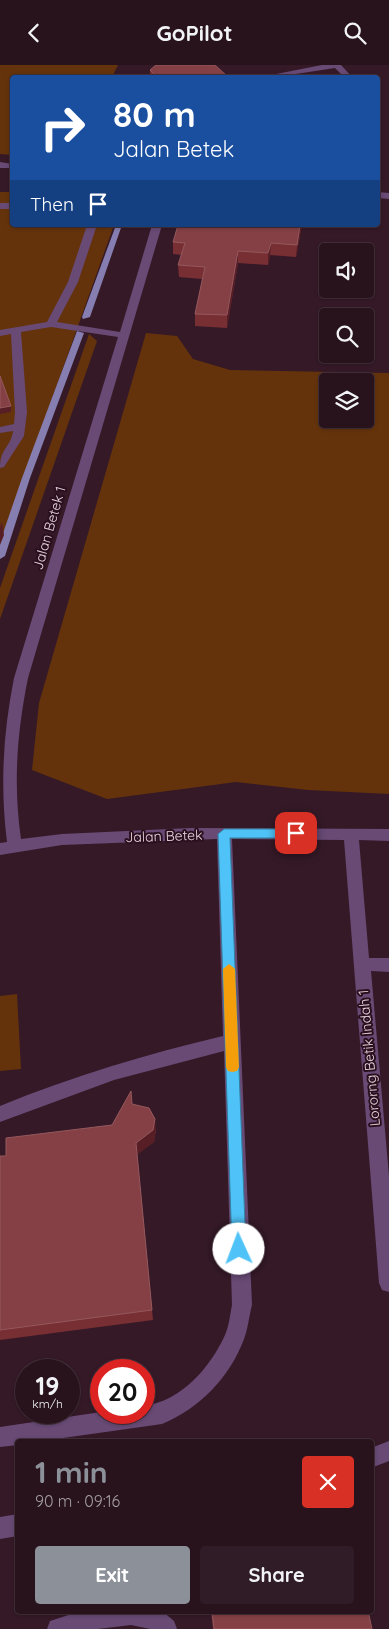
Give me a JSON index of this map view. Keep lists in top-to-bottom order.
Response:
{
  "streets": {
    "street": ["Jalan Betek 1", "Jalan Betek", "Lororng Betik Indah 1"]
  },
  "crossings": [
    ["Jalan Betek 1", "Jalan Betek"],
    ["Jalan Betek", "Lororng Betik Indah 1"]
  ],
  "page": {
    "header": "GoPilot",
    "turn": ["80 m", "Jalan Betek"],
    "then": "Then",
    "speed": "19 km/h",
    "limit": "20",
    "heading": ["1 min", "90 m · 09:16"],
    "buttons": ["Exit", "Share"]
  }
}
